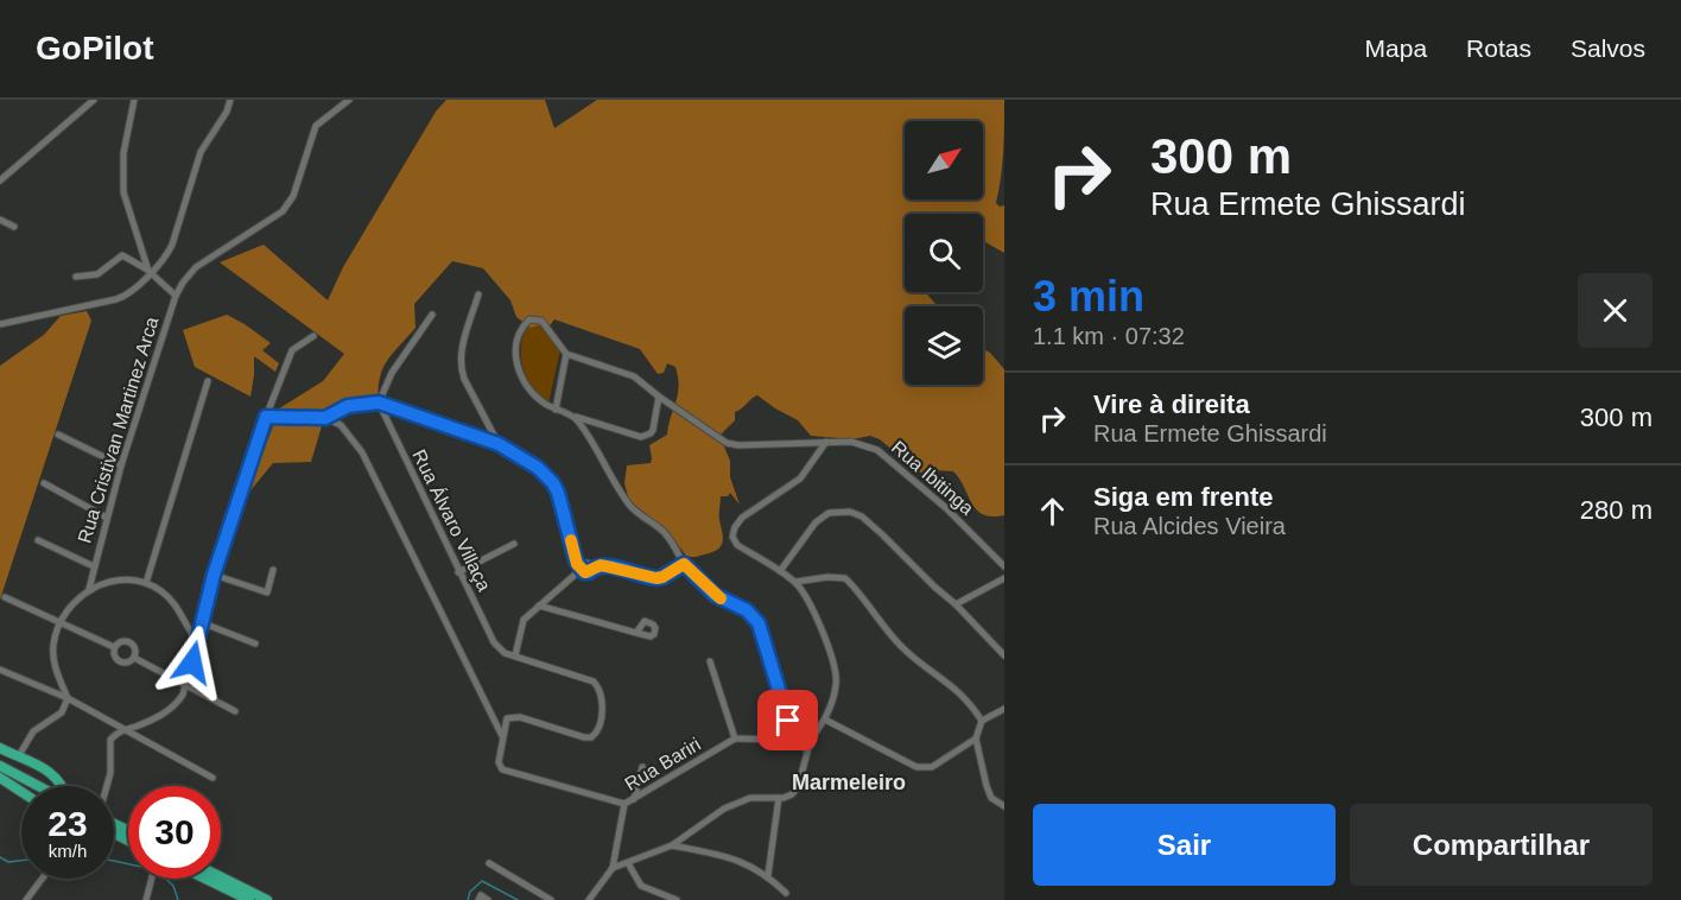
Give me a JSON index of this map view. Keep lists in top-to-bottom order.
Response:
{
  "streets": {
    "street": [
      "Rua Cristivan Martinez Arca",
      "Rua Ibitinga",
      "Rua Álvaro Villaça",
      "Rua Bariri"
    ]
  },
  "districts": ["Marmeleiro"],
  "north": "top right",
  "page": {
    "header": "GoPilot",
    "nav": ["Mapa", "Rotas", "Salvos"],
    "turn": ["300 m", "Rua Ermete Ghissardi"],
    "heading": ["3 min", "1.1 km · 07:32"],
    "list": [
      {
        "name": "Vire à direita",
        "note": "Rua Ermete Ghissardi",
        "value": "300 m"
      },
      {
        "name": "Siga em frente",
        "note": "Rua Alcides Vieira",
        "value": "280 m"
      }
    ],
    "speed": "23 km/h",
    "limit": "30",
    "buttons": ["Sair", "Compartilhar"]
  }
}
